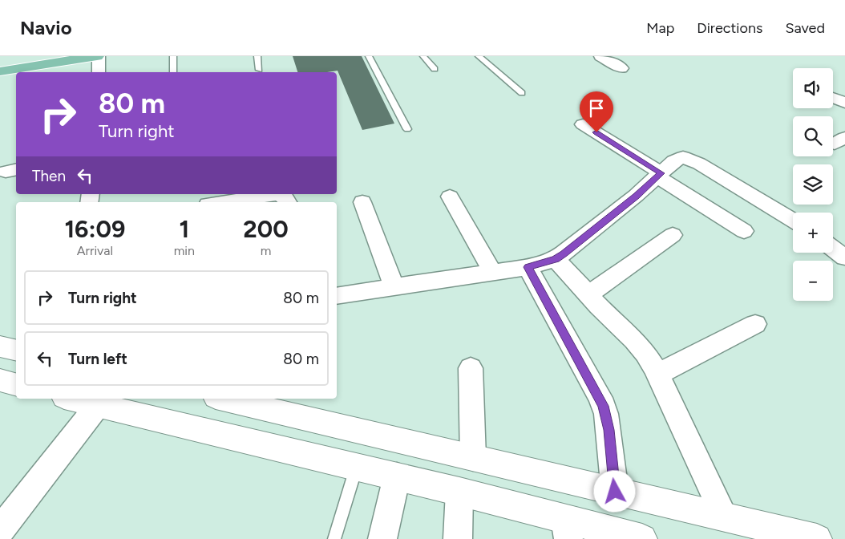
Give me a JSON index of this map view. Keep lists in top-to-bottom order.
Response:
{
  "page": {
    "header": "Navio",
    "nav": ["Map", "Directions", "Saved"],
    "map_buttons": ["+", "−"],
    "turn": ["80 m", "Turn right"],
    "then": "Then",
    "eta": [
      "16:09",
      "Arrival",
      "1",
      "min",
      "200",
      "m"
    ],
    "list": [
      {
        "name": "Turn right",
        "value": "80 m"
      },
      {
        "name": "Turn left",
        "value": "80 m"
      }
    ]
  }
}
